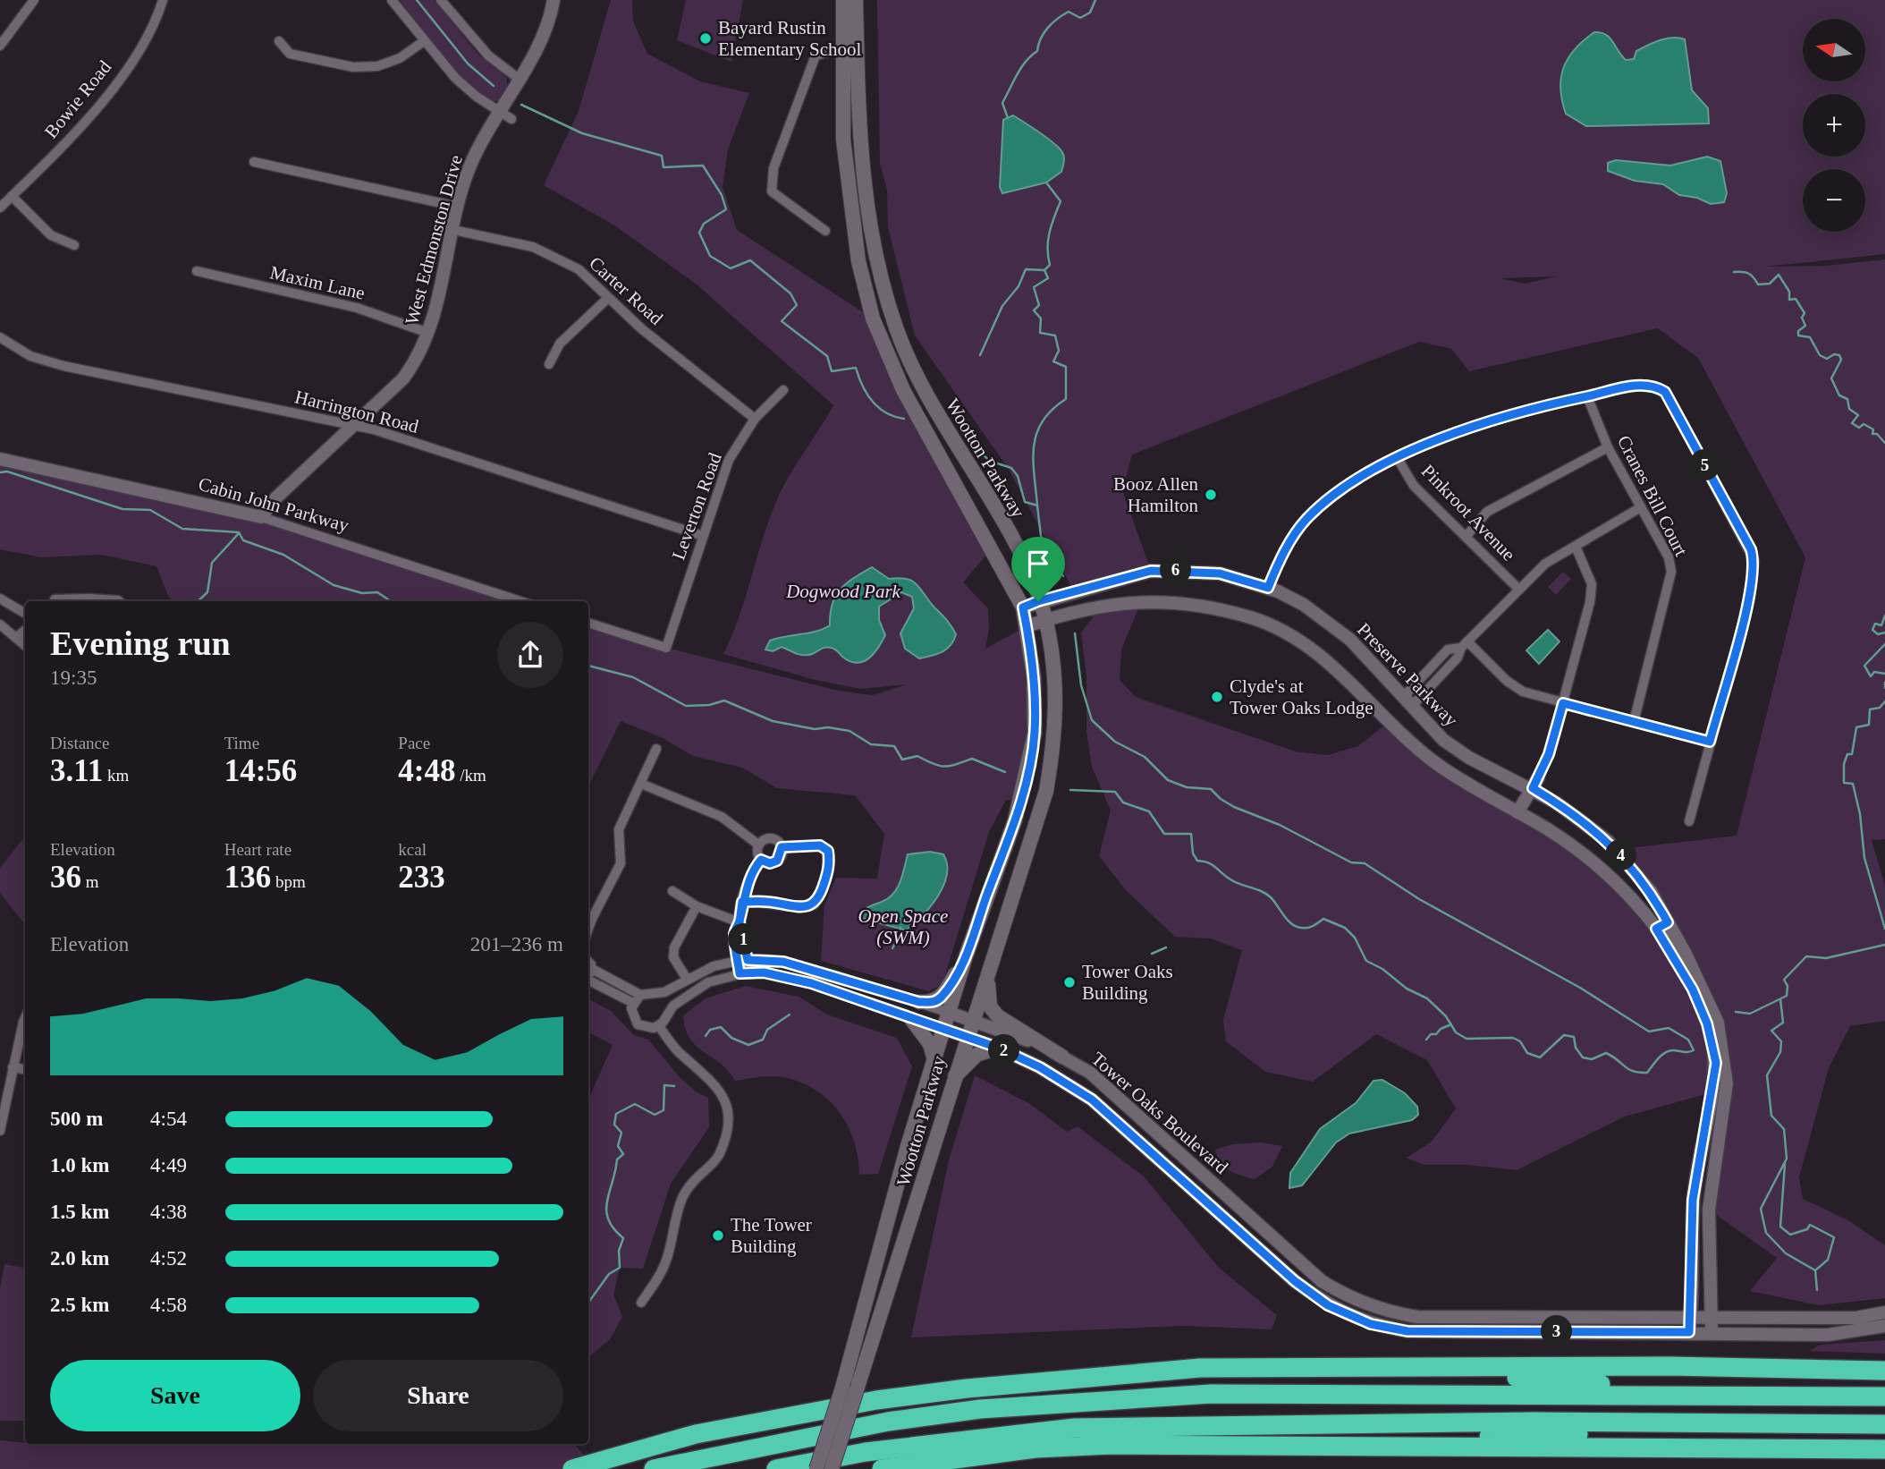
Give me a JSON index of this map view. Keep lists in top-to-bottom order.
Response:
{
  "streets": {
    "main road": ["Wootton Parkway"],
    "street": [
      "Bowie Road",
      "West Edmonston Drive",
      "Maxim Lane",
      "Carter Road",
      "Harrington Road",
      "Cranes Bill Court",
      "Cabin John Parkway",
      "Leverton Road",
      "Pinkroot Avenue",
      "Preserve Parkway",
      "Tower Oaks Boulevard"
    ]
  },
  "crossings": [
    ["West Edmonston Drive", "Maxim Lane"],
    ["West Edmonston Drive", "Carter Road"],
    ["West Edmonston Drive", "Harrington Road"],
    ["West Edmonston Drive", "Cabin John Parkway"],
    ["Carter Road", "Leverton Road"],
    ["Harrington Road", "Leverton Road"],
    ["Wootton Parkway", "Preserve Parkway"],
    ["Wootton Parkway", "Tower Oaks Boulevard"],
    ["Preserve Parkway", "Tower Oaks Boulevard"]
  ],
  "parks": ["Dogwood Park", "Open Space (SWM)"],
  "places": [
    "Bayard Rustin Elementary School",
    "Booz Allen Hamilton",
    "Clyde's at Tower Oaks Lodge",
    "Tower Oaks Building",
    "The Tower Building"
  ],
  "north": "left",
  "page": {
    "map_buttons": ["+", "−"],
    "pins": [
      "5",
      "6",
      "4",
      "1",
      "2",
      "3"
    ],
    "heading": ["Evening run", "19:35"],
    "stats": [
      ["Distance", "3.11 km"],
      ["Time", "14:56"],
      ["Pace", "4:48 /km"],
      ["Elevation", "36 m"],
      ["Heart rate", "136 bpm"],
      ["kcal", "233"]
    ],
    "chart": ["Elevation", "201–236 m"],
    "list": [
      {
        "name": "500 m",
        "note": "4:54"
      },
      {
        "name": "1.0 km",
        "note": "4:49"
      },
      {
        "name": "1.5 km",
        "note": "4:38"
      },
      {
        "name": "2.0 km",
        "note": "4:52"
      },
      {
        "name": "2.5 km",
        "note": "4:58"
      }
    ],
    "buttons": ["Save", "Share"]
  }
}
